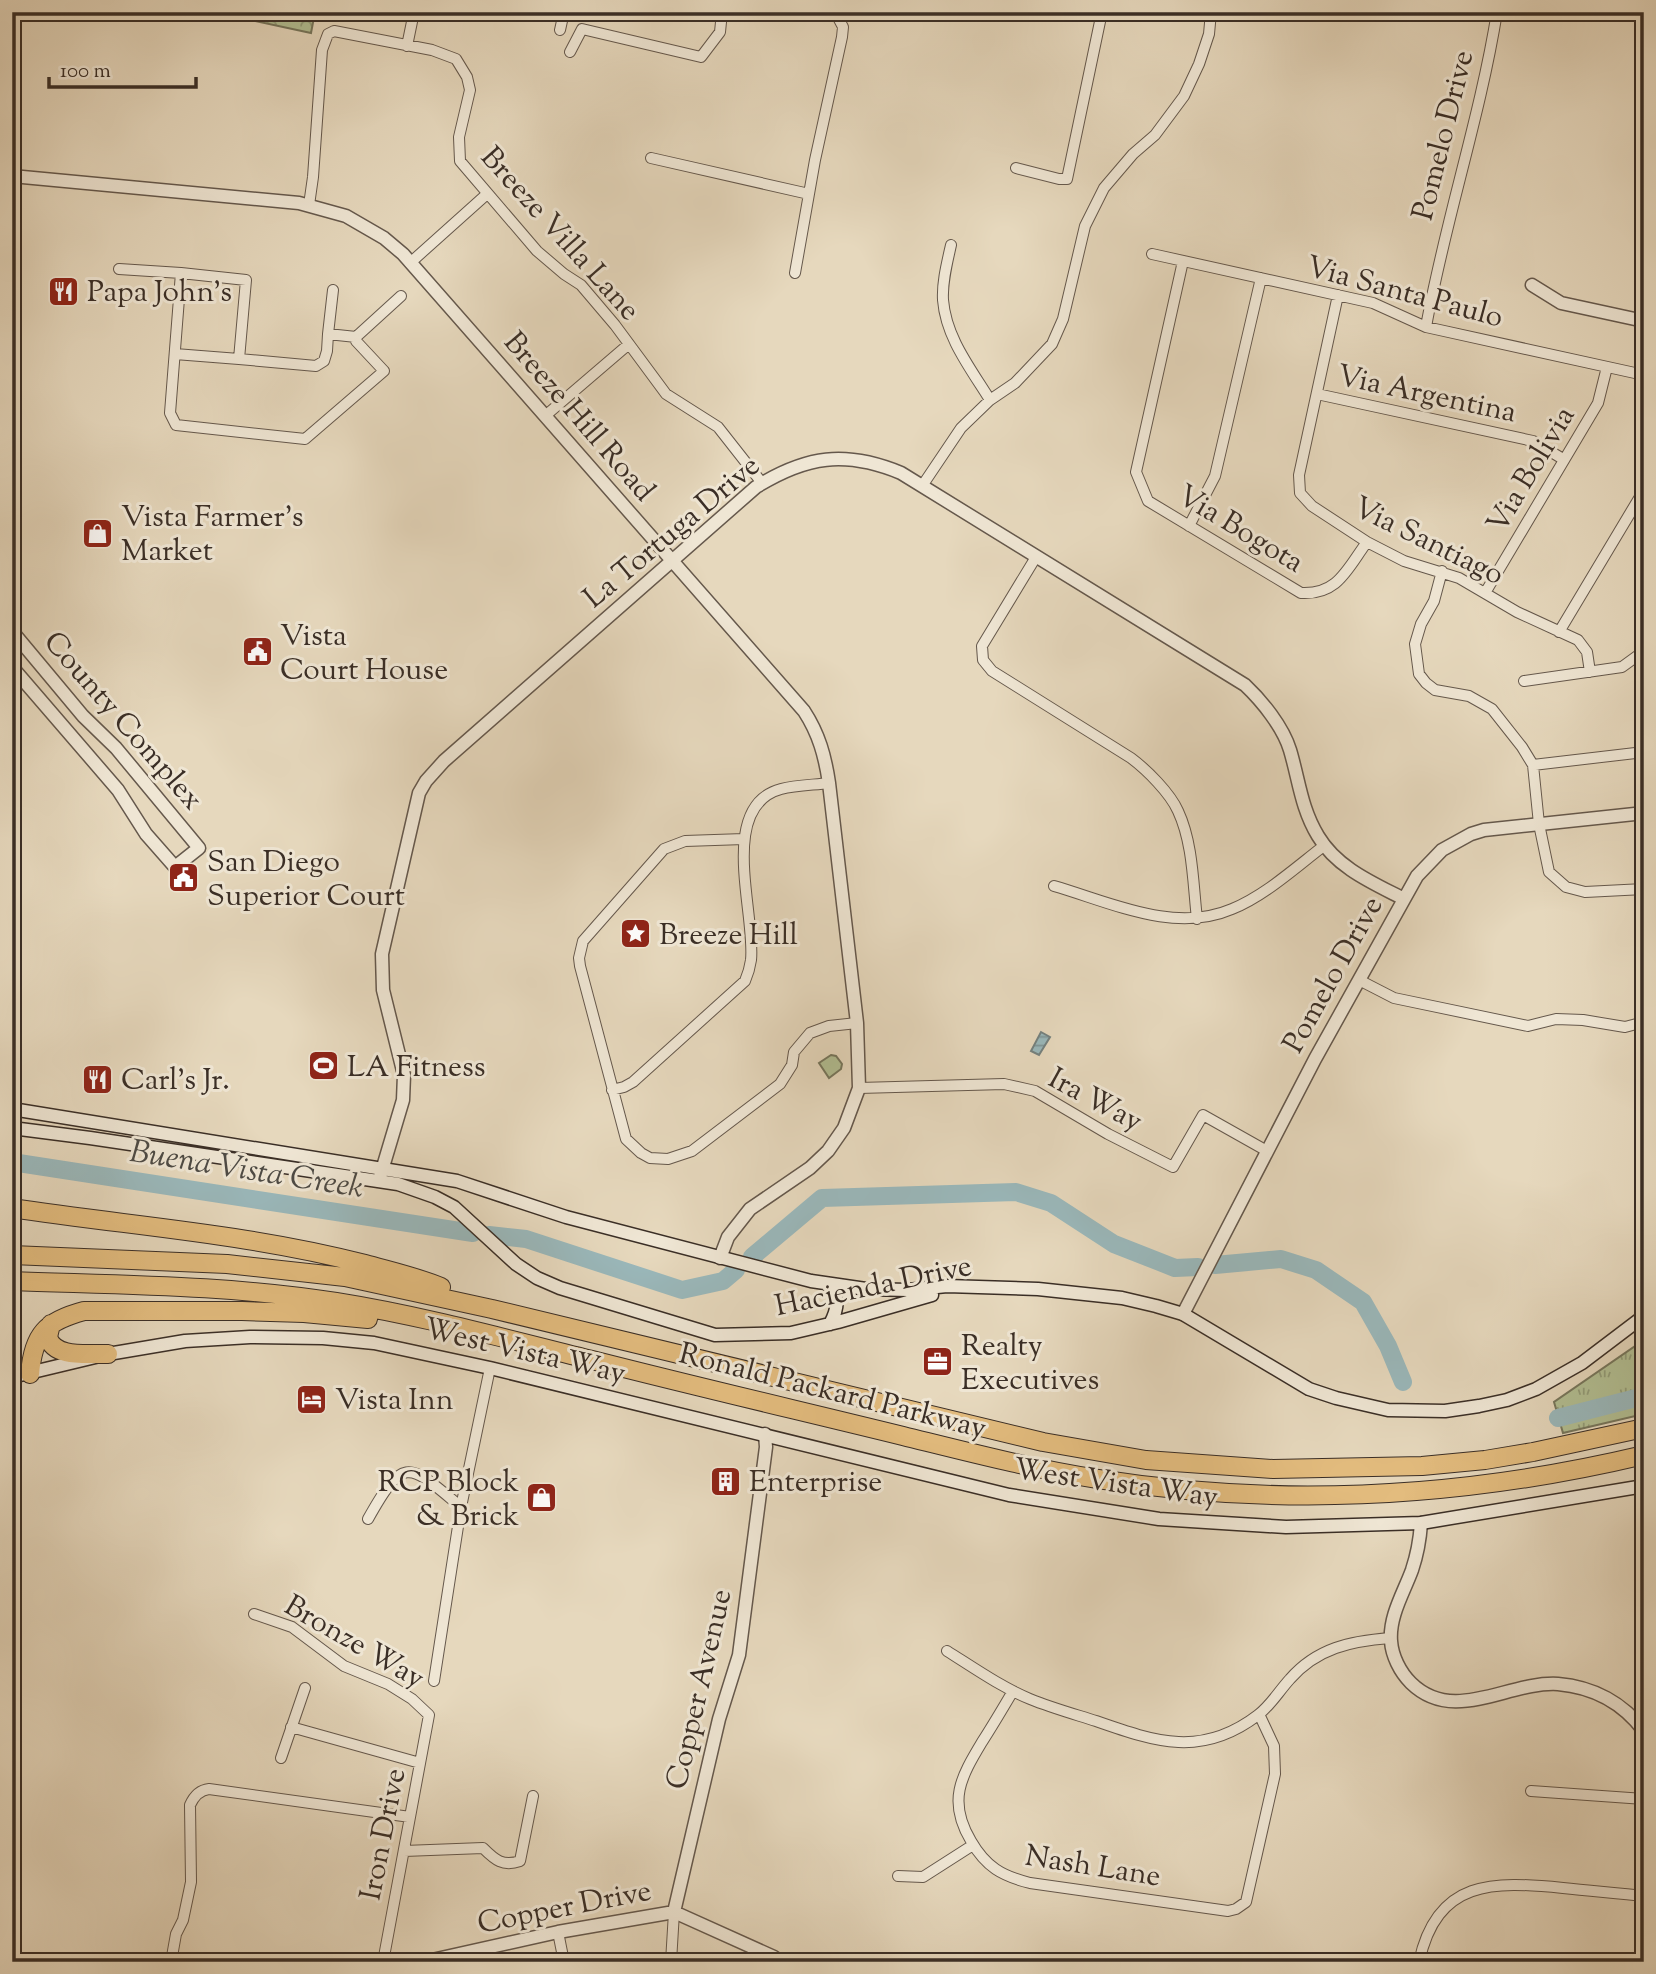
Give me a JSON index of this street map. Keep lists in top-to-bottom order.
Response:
{
  "streets": {
    "highway": ["Ronald Packard Parkway"],
    "street": [
      "Pomelo Drive",
      "Breeze Villa Lane",
      "Via Santa Paulo",
      "Via Argentina",
      "Breeze Hill Road",
      "Via Bolivia",
      "Via Bogota",
      "La Tortuga Drive",
      "Via Santiago",
      "County Complex",
      "Ira Way",
      "Hacienda Drive",
      "West Vista Way",
      "Bronze Way",
      "Copper Avenue",
      "Iron Drive",
      "Nash Lane",
      "Copper Drive"
    ]
  },
  "crossings": [
    ["Pomelo Drive", "Via Santa Paulo"],
    ["Pomelo Drive", "La Tortuga Drive"],
    ["Pomelo Drive", "Ira Way"],
    ["Pomelo Drive", "Hacienda Drive"],
    ["Breeze Villa Lane", "Breeze Hill Road"],
    ["Breeze Villa Lane", "La Tortuga Drive"],
    ["Via Santa Paulo", "Via Bolivia"],
    ["Via Santa Paulo", "Via Bogota"],
    ["Via Santa Paulo", "Via Santiago"],
    ["Via Argentina", "Via Bolivia"],
    ["Via Argentina", "Via Santiago"],
    ["Breeze Hill Road", "La Tortuga Drive"],
    ["Breeze Hill Road", "Ira Way"],
    ["Breeze Hill Road", "Hacienda Drive"],
    ["Via Bolivia", "Via Santiago"],
    ["Via Bogota", "Via Santiago"],
    ["La Tortuga Drive", "Hacienda Drive"],
    ["West Vista Way", "Copper Avenue"],
    ["Bronze Way", "Iron Drive"],
    ["Copper Avenue", "Copper Drive"]
  ],
  "water": ["Buena Vista Creek"],
  "places": {
    "restaurant": ["Papa John's", "Carl's Jr."],
    "shop": ["Vista Farmer's Market", "RCP Block & Brick"],
    "public building": ["Vista Court House", "San Diego Superior Court"],
    "place": ["Breeze Hill"],
    "sports": ["LA Fitness"],
    "office": ["Realty Executives"],
    "hotel": ["Vista Inn"],
    "building": ["Enterprise"]
  },
  "scale_bar": "100 m"
}
